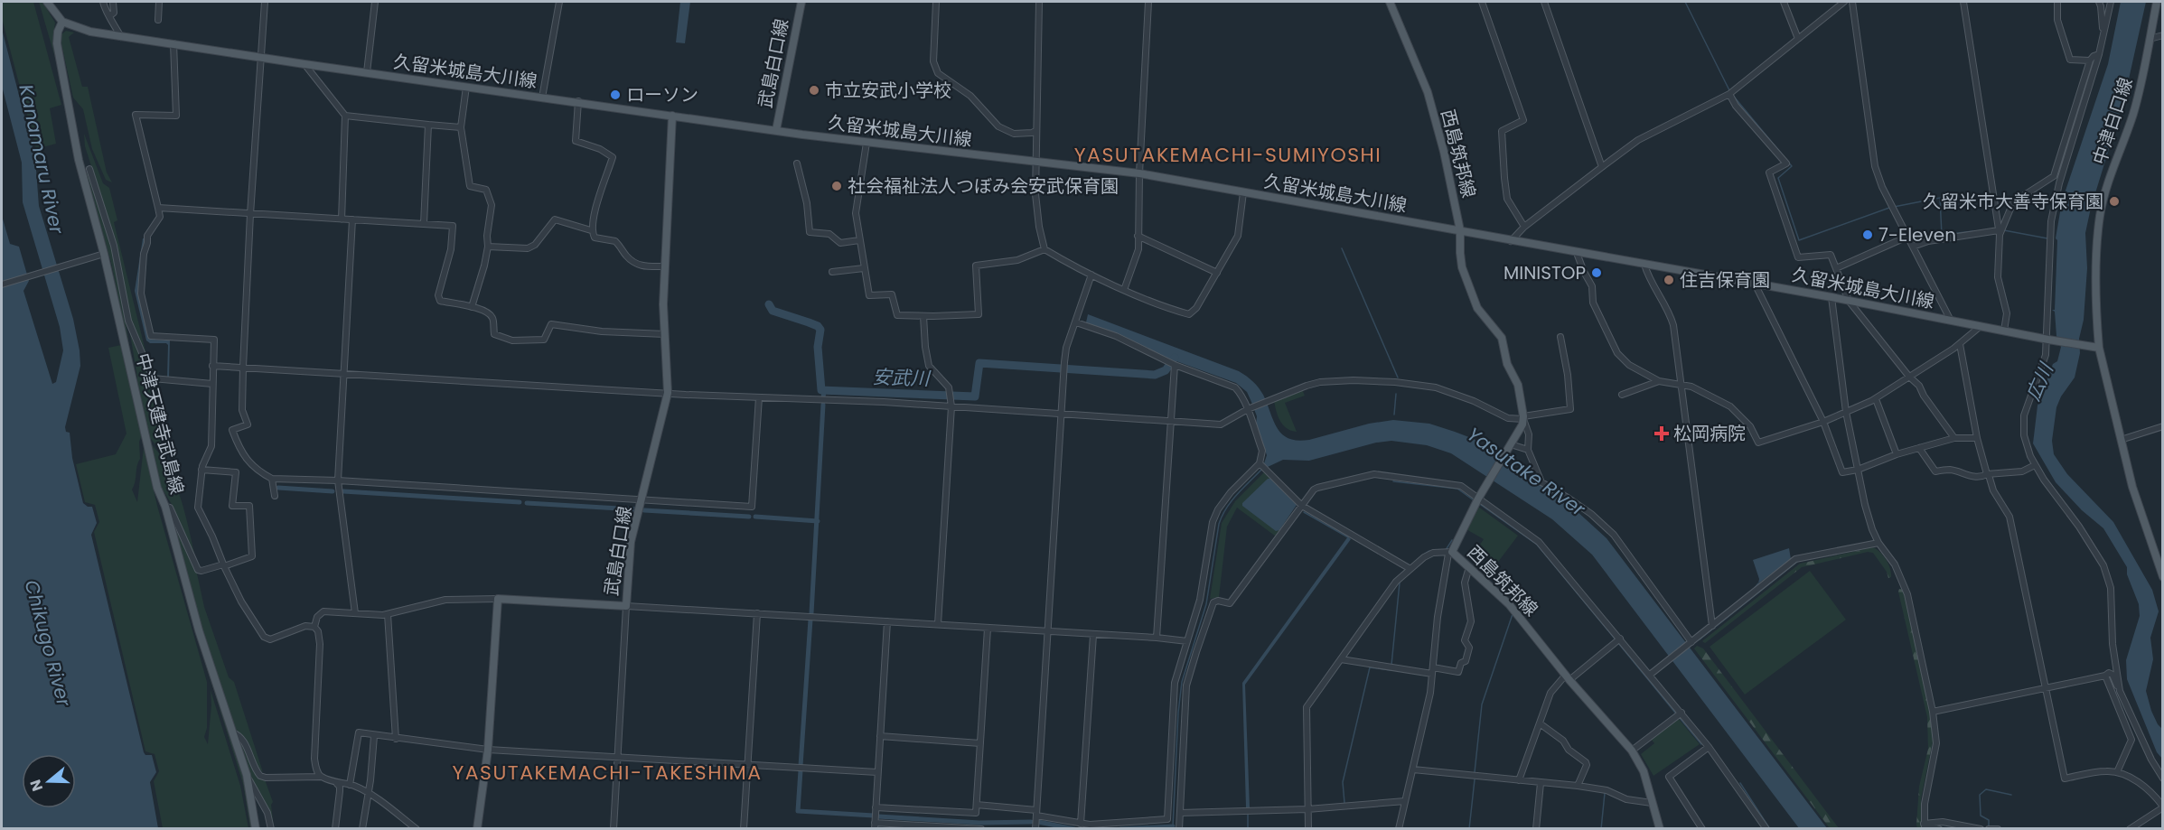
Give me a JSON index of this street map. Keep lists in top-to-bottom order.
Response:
{
  "streets": {
    "main road": [
      "武島白口線",
      "久留米城島大川線",
      "中津白口線",
      "西島筑邦線",
      "中津天建寺武島線"
    ]
  },
  "crossings": [
    ["武島白口線", "久留米城島大川線"],
    ["久留米城島大川線", "中津白口線"],
    ["久留米城島大川線", "西島筑邦線"],
    ["久留米城島大川線", "中津天建寺武島線"]
  ],
  "districts": ["YASUTAKEMACHI-SUMIYOSHI", "YASUTAKEMACHI-TAKESHIMA"],
  "water": [
    "Kanamaru River",
    "安武川",
    "広川",
    "Yasutake River",
    "Chikugo River"
  ],
  "places": {
    "other": [
      "市立安武小学校",
      "ローソン",
      "社会福祉法人つぼみ会安武保育園",
      "久留米市大善寺保育園",
      "7-Eleven",
      "MINISTOP",
      "住吉保育園"
    ],
    "health": ["松岡病院"]
  },
  "north": "left"
}
